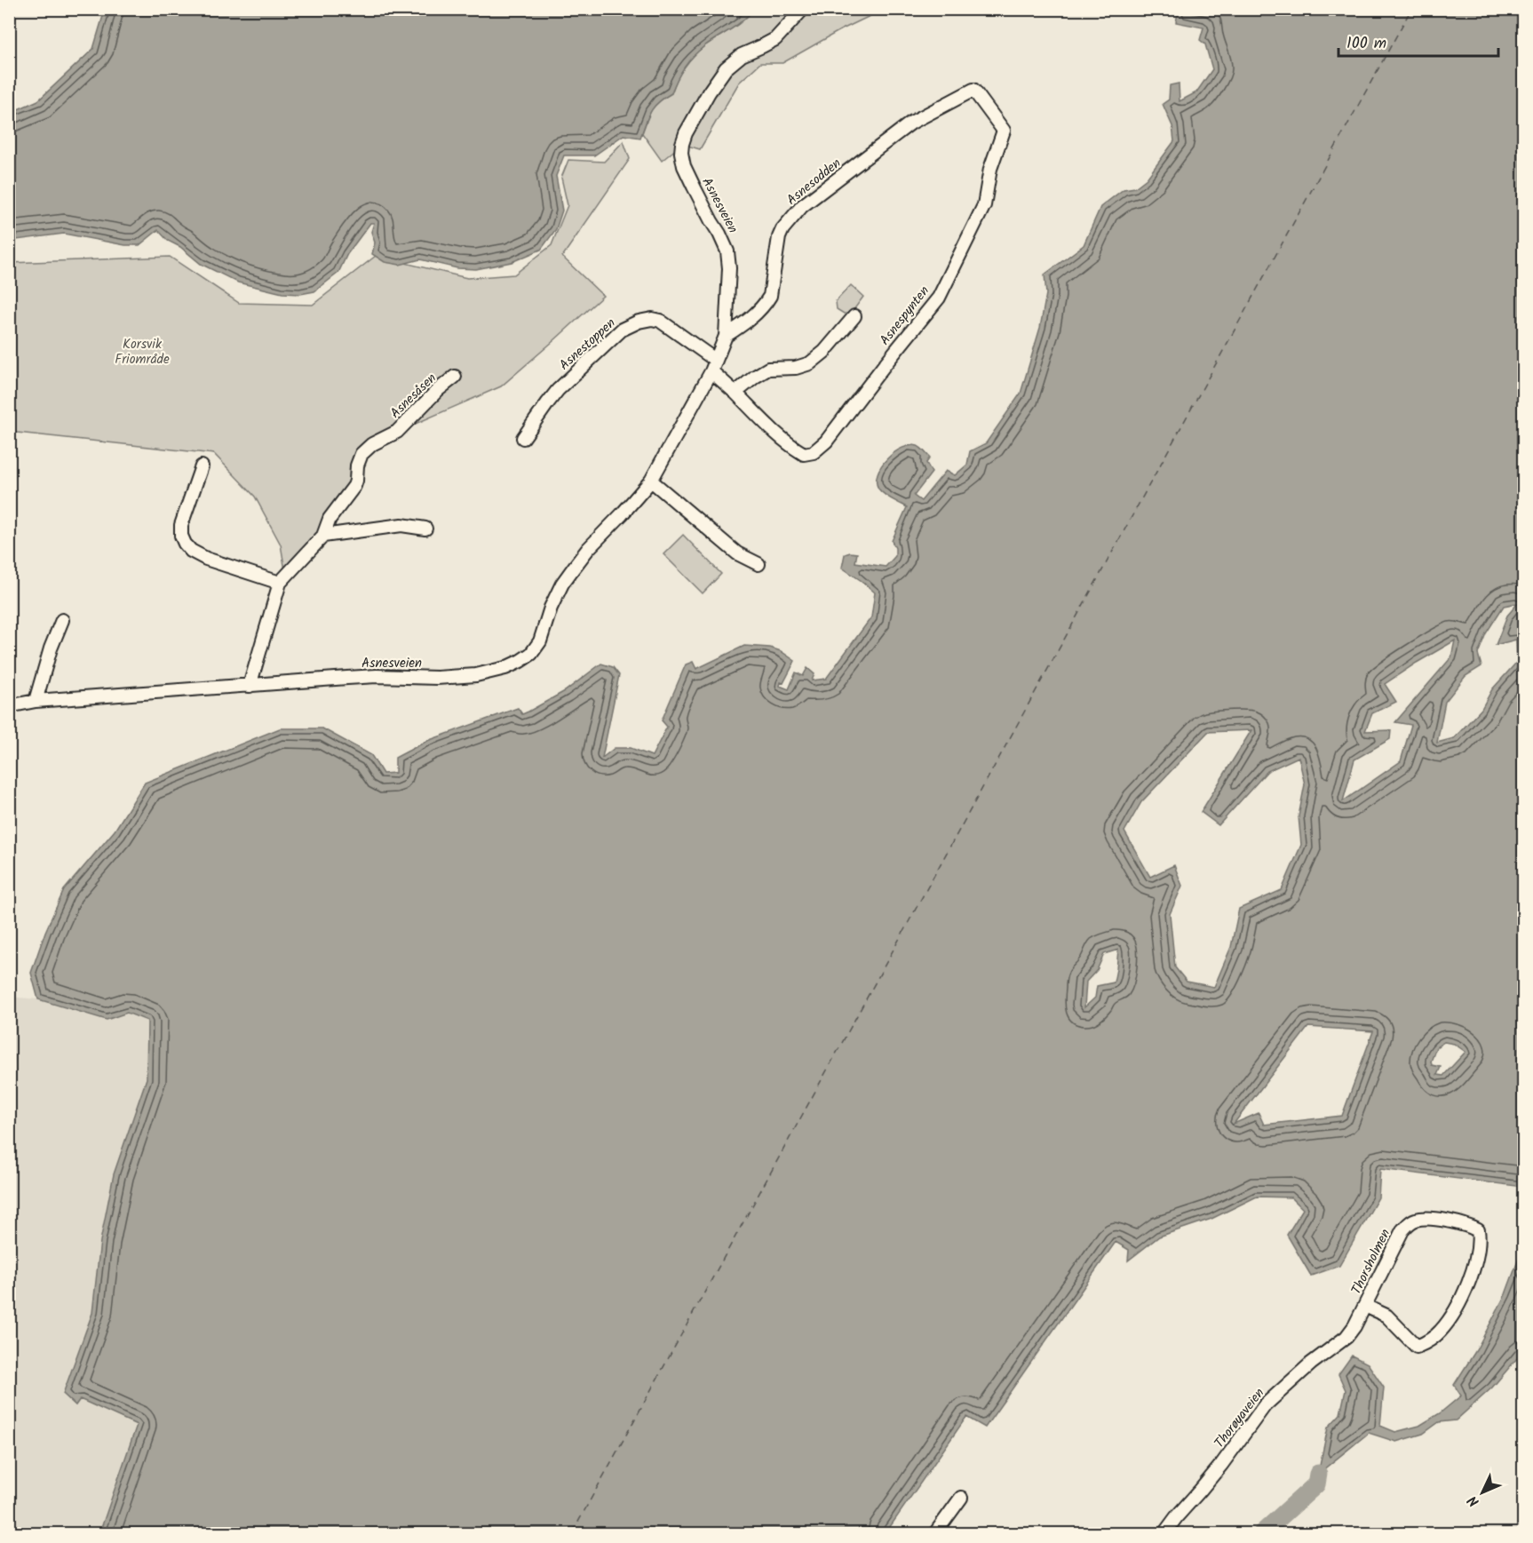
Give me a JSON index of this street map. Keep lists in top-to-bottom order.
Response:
{
  "streets": {
    "street": [
      "Asnesodden",
      "Asnesveien",
      "Asnespynten",
      "Asnestoppen",
      "Asnesåsen",
      "Thorsholmen",
      "Thorøyaveien"
    ]
  },
  "crossings": [
    ["Asnesodden", "Asnesveien"],
    ["Asnesodden", "Asnespynten"],
    ["Asnesveien", "Asnespynten"],
    ["Asnesveien", "Asnestoppen"],
    ["Asnesveien", "Asnesåsen"],
    ["Asnespynten", "Asnestoppen"],
    ["Thorsholmen", "Thorøyaveien"]
  ],
  "parks": ["Korsvik Friområde"],
  "scale_bar": "100 m",
  "north": "bottom left"
}
